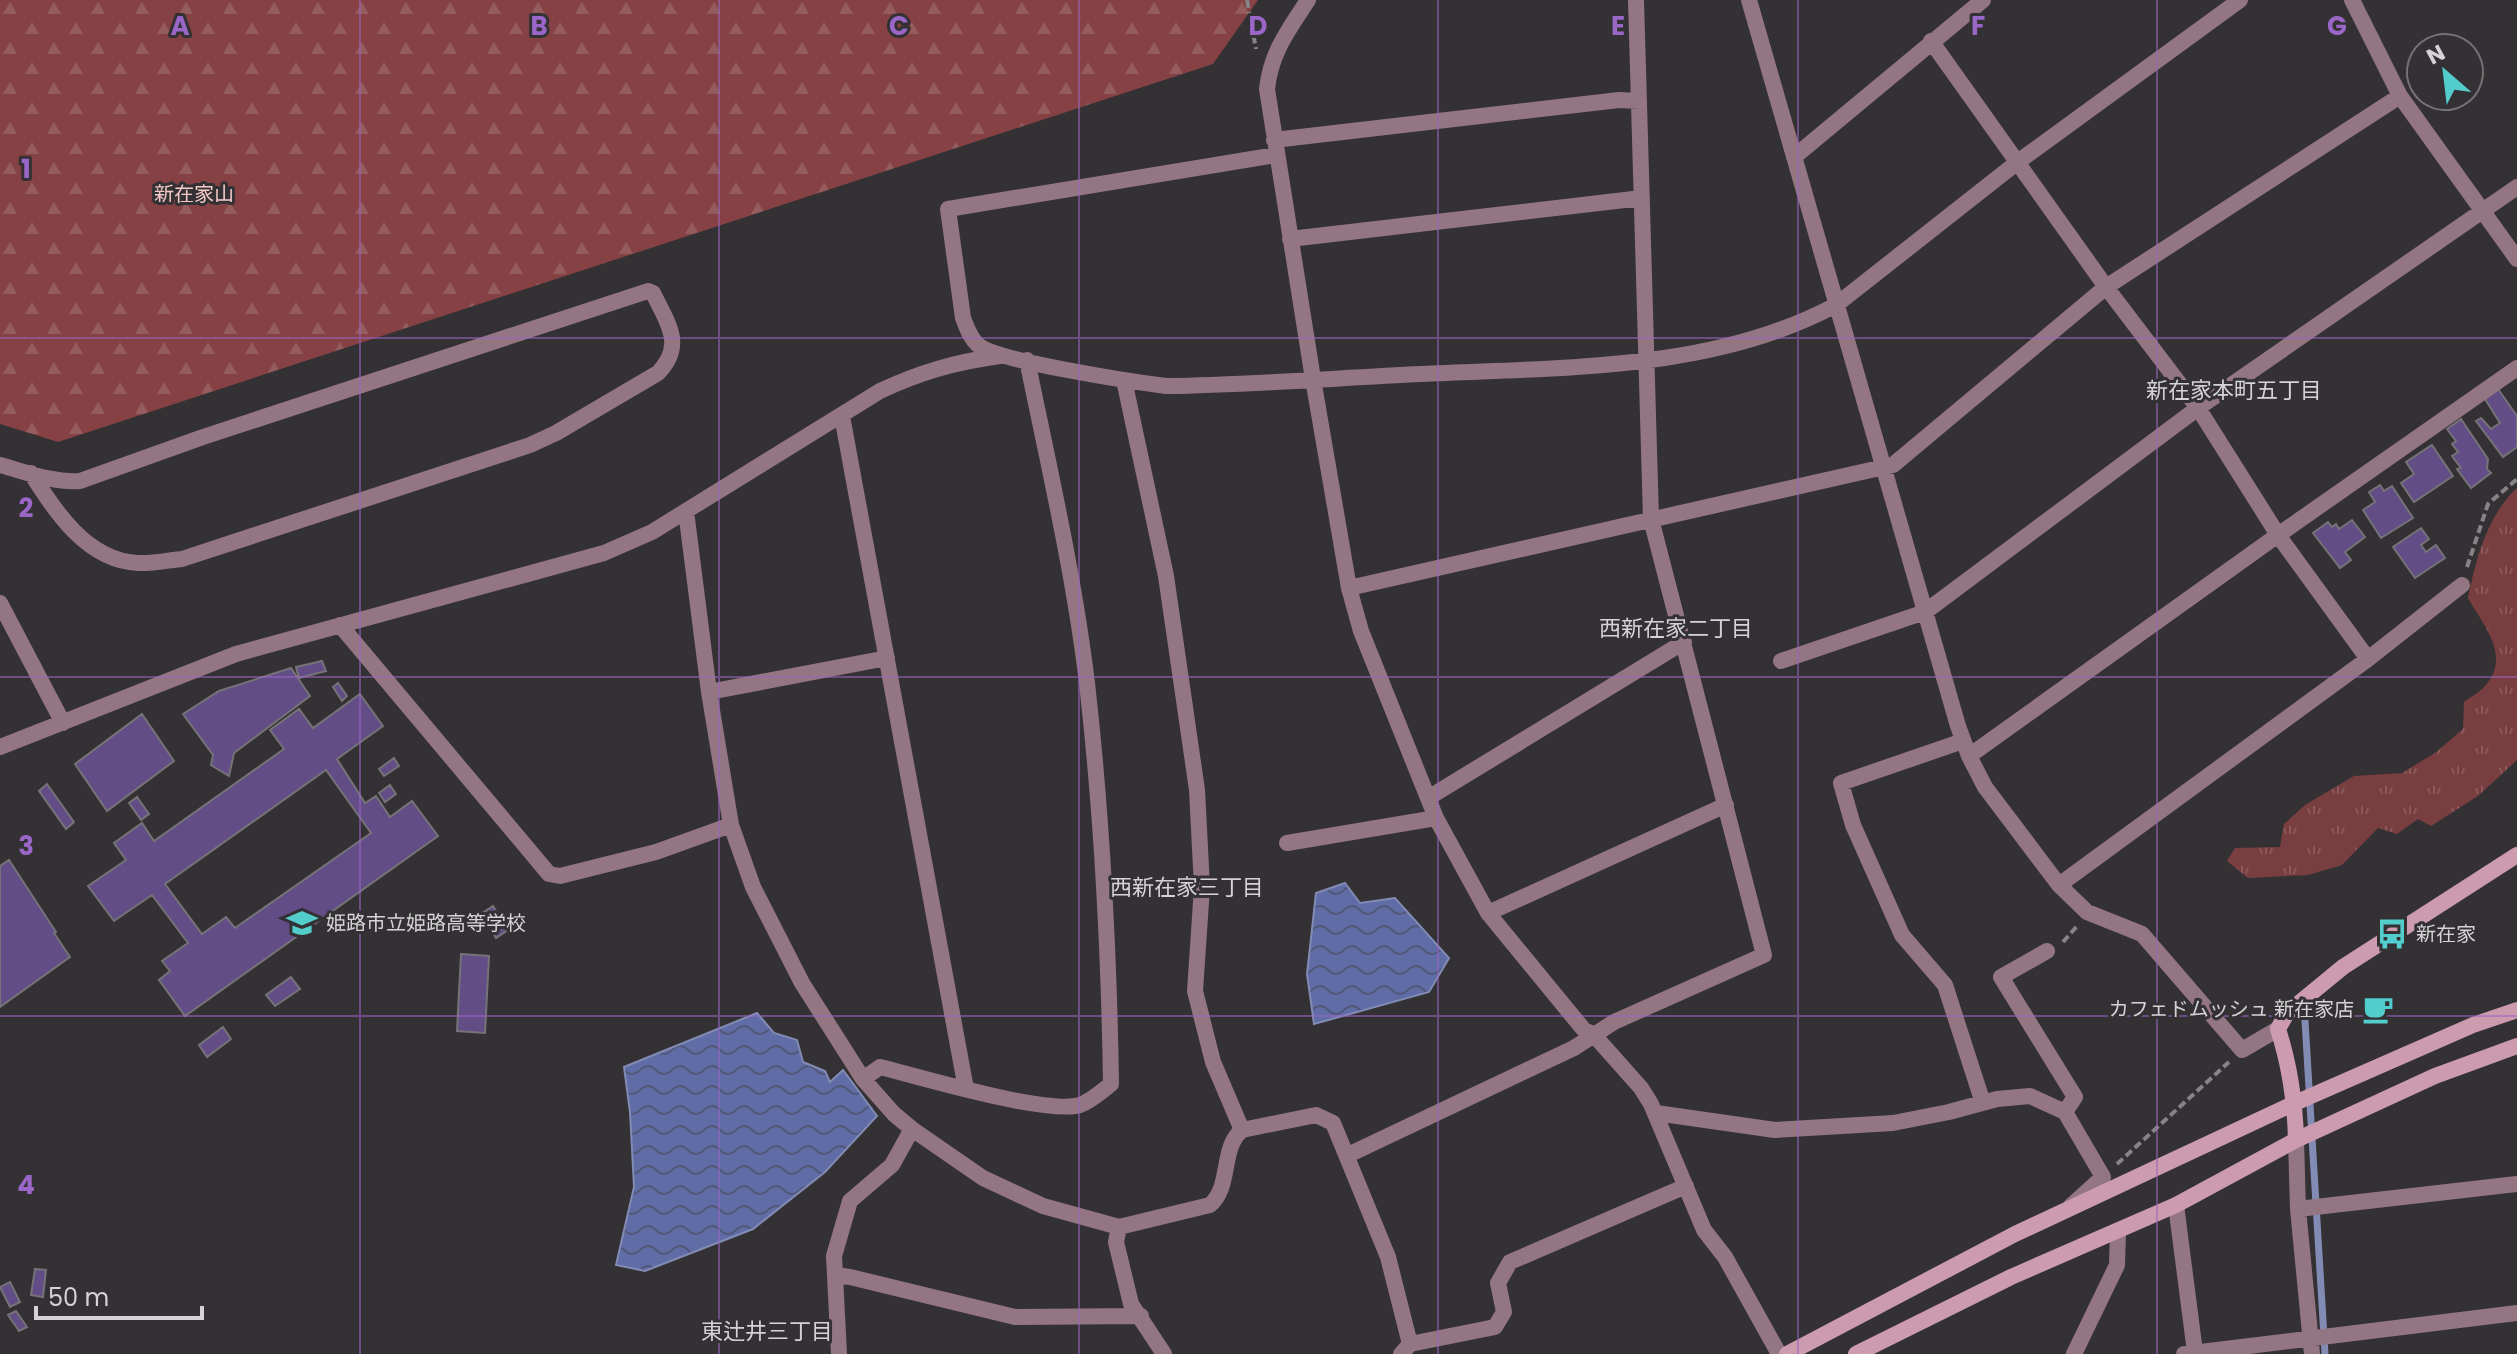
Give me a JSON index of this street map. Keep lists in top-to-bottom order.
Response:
{
  "districts": [
    "新在家本町五丁目",
    "西新在家二丁目",
    "西新在家三丁目",
    "東辻井三丁目"
  ],
  "parks": ["新在家山"],
  "places": {
    "school or university": ["姫路市立姫路高等学校"],
    "bus stop": ["新在家"],
    "cafe": ["カフェドムッシュ 新在家店"]
  },
  "scale_bar": "50 m",
  "north": "top left",
  "grid": {
    "columns": [
      "A",
      "B",
      "C",
      "D",
      "E",
      "F",
      "G"
    ],
    "rows": [
      "1",
      "2",
      "3",
      "4"
    ]
  }
}
